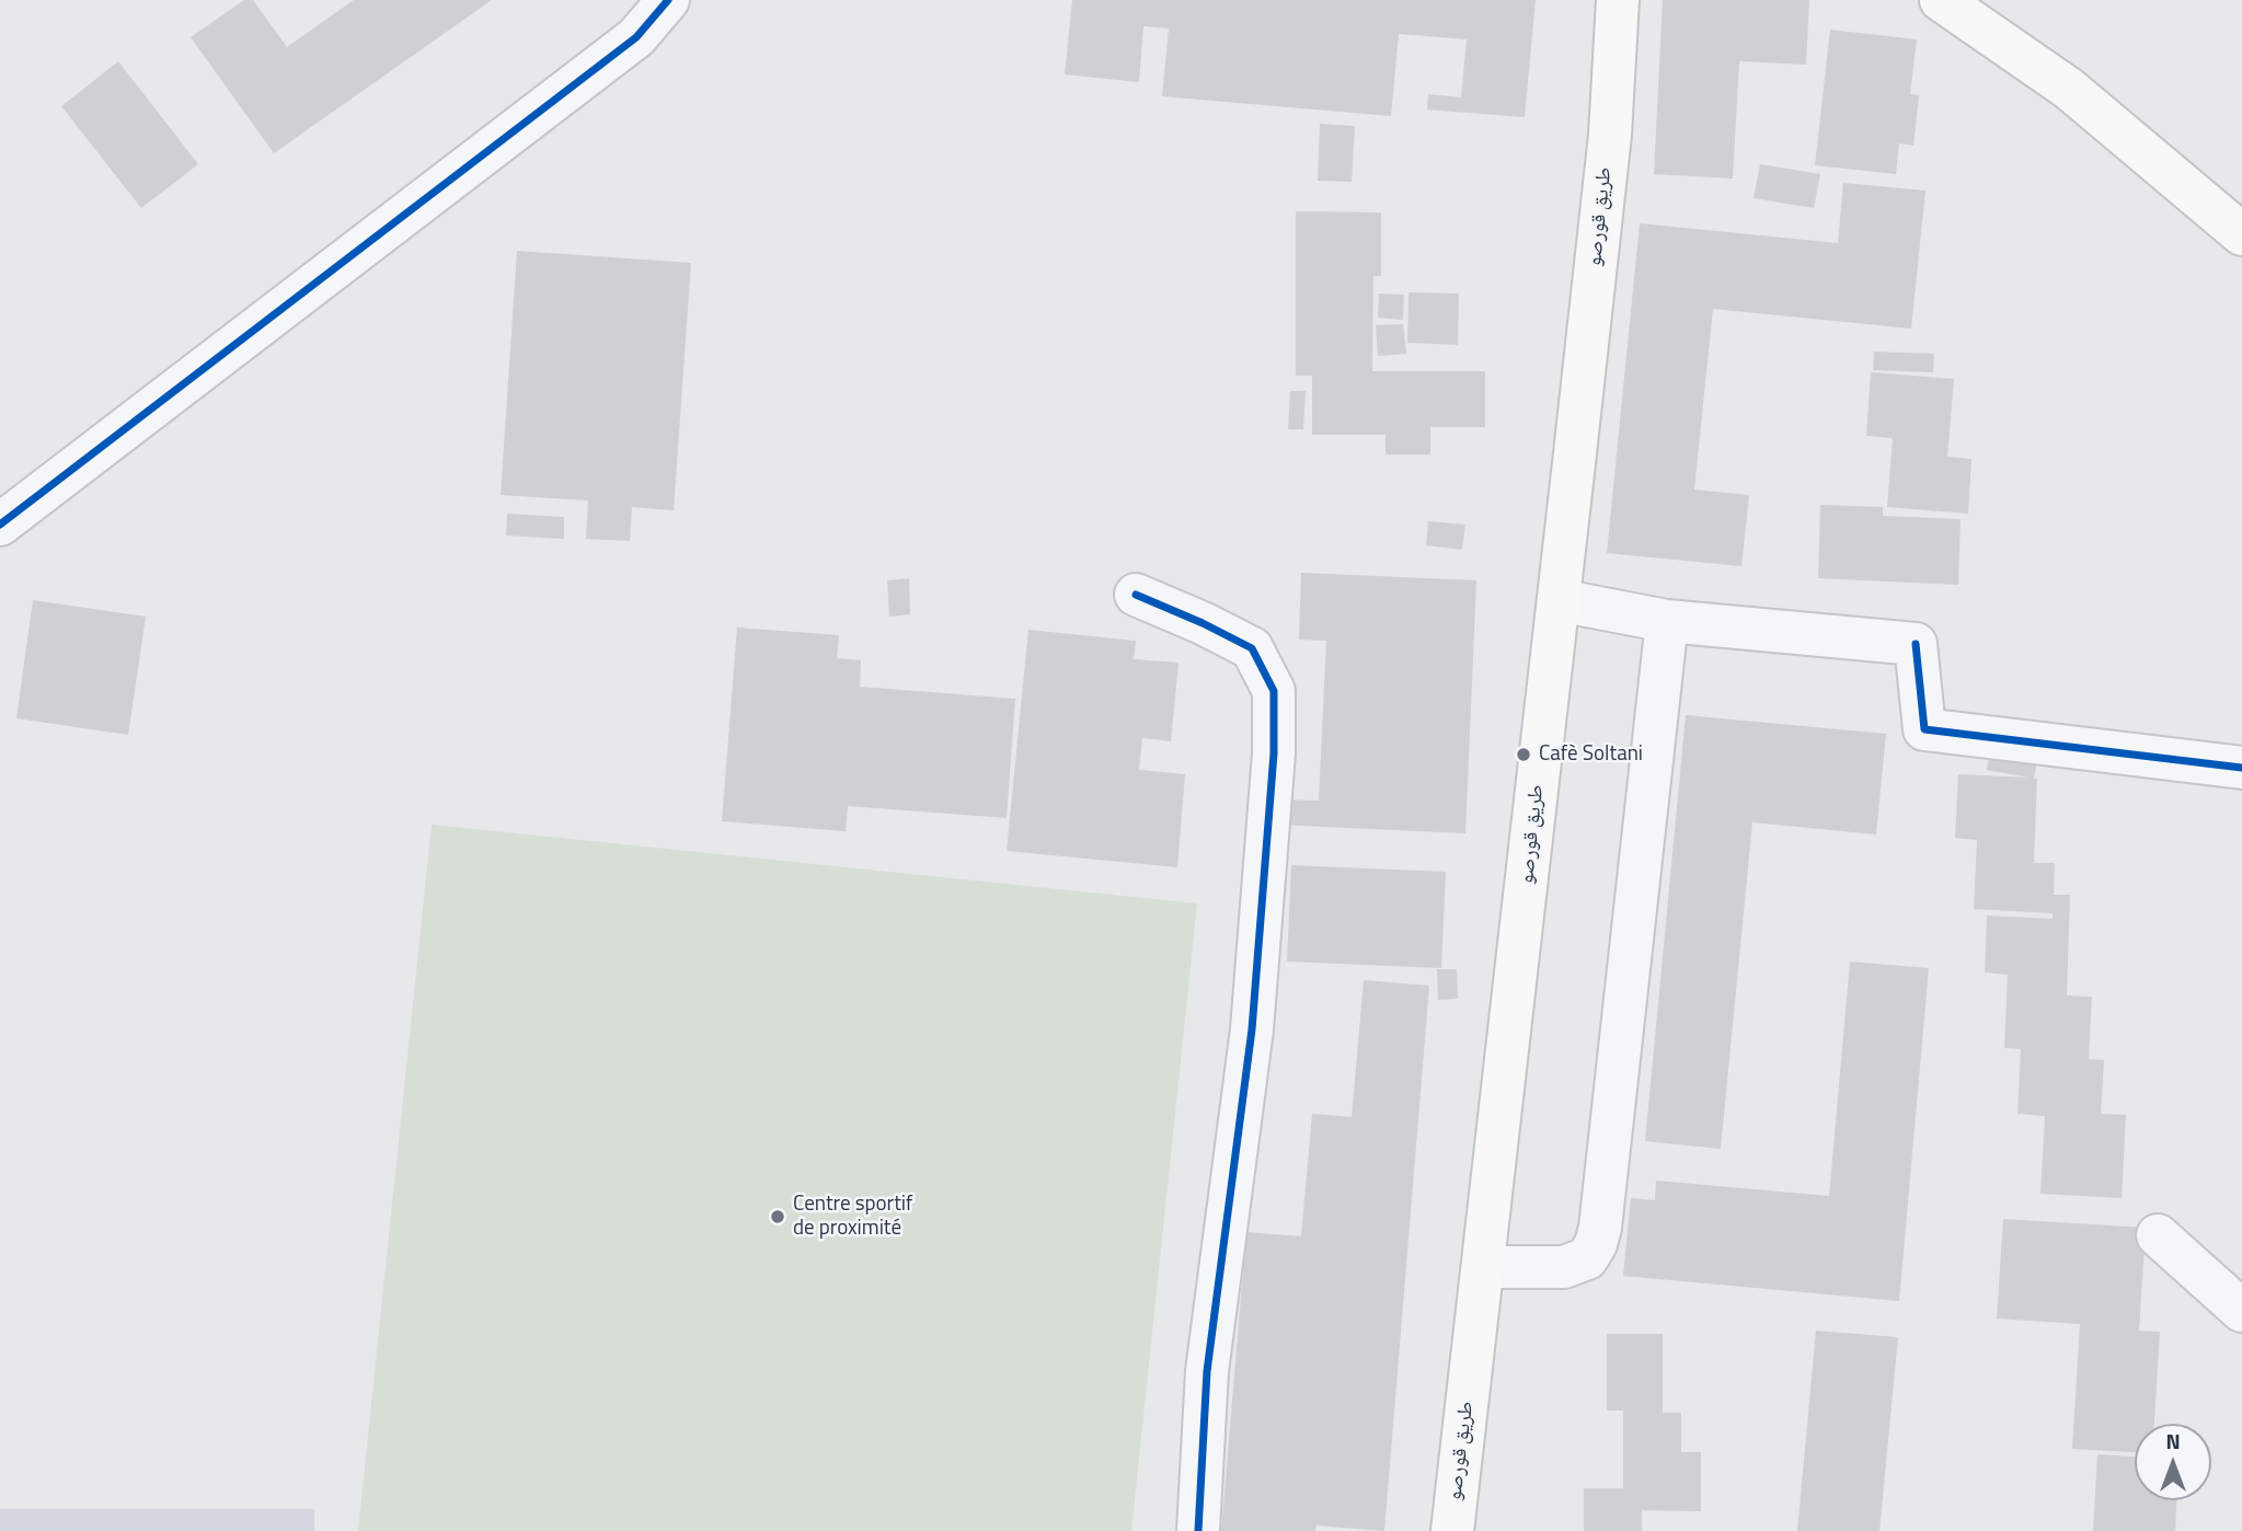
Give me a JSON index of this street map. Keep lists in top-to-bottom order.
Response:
{
  "streets": {
    "main road": ["طريق قورصو"]
  },
  "places": ["Cafè Soltani", "Centre sportif de proximité"],
  "north": "top"
}
